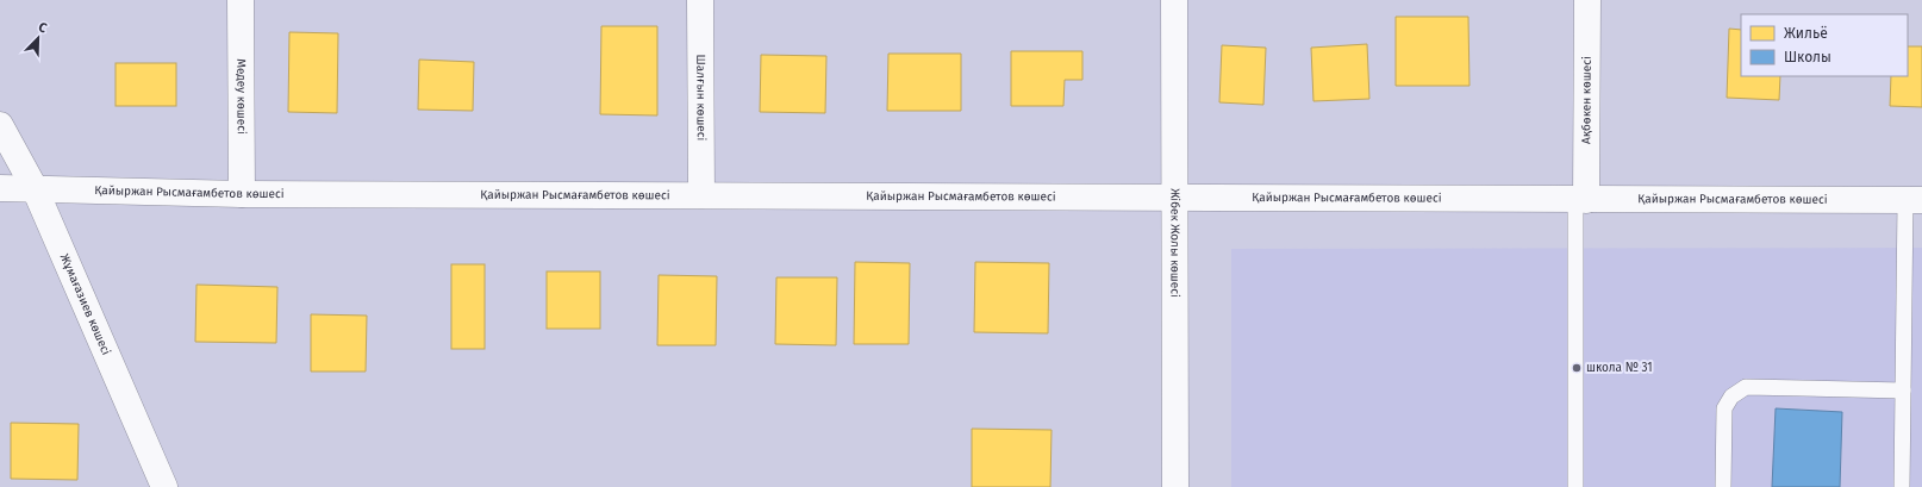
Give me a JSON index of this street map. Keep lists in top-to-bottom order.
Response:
{
  "streets": {
    "street": [
      "Медеу көшесі",
      "Шалғын көшесі",
      "Ақбөкен көшесі",
      "Қайыржан Рысмағамбетов көшесі",
      "Жібек Жолы көшесі",
      "Жұмағазиев көшесі"
    ]
  },
  "crossings": [
    ["Медеу көшесі", "Қайыржан Рысмағамбетов көшесі"],
    ["Шалғын көшесі", "Қайыржан Рысмағамбетов көшесі"],
    ["Ақбөкен көшесі", "Қайыржан Рысмағамбетов көшесі"],
    ["Қайыржан Рысмағамбетов көшесі", "Жібек Жолы көшесі"],
    ["Қайыржан Рысмағамбетов көшесі", "Жұмағазиев көшесі"]
  ],
  "places": ["школа № 31"],
  "legend": ["Жильё", "Школы"],
  "north": "top right"
}
